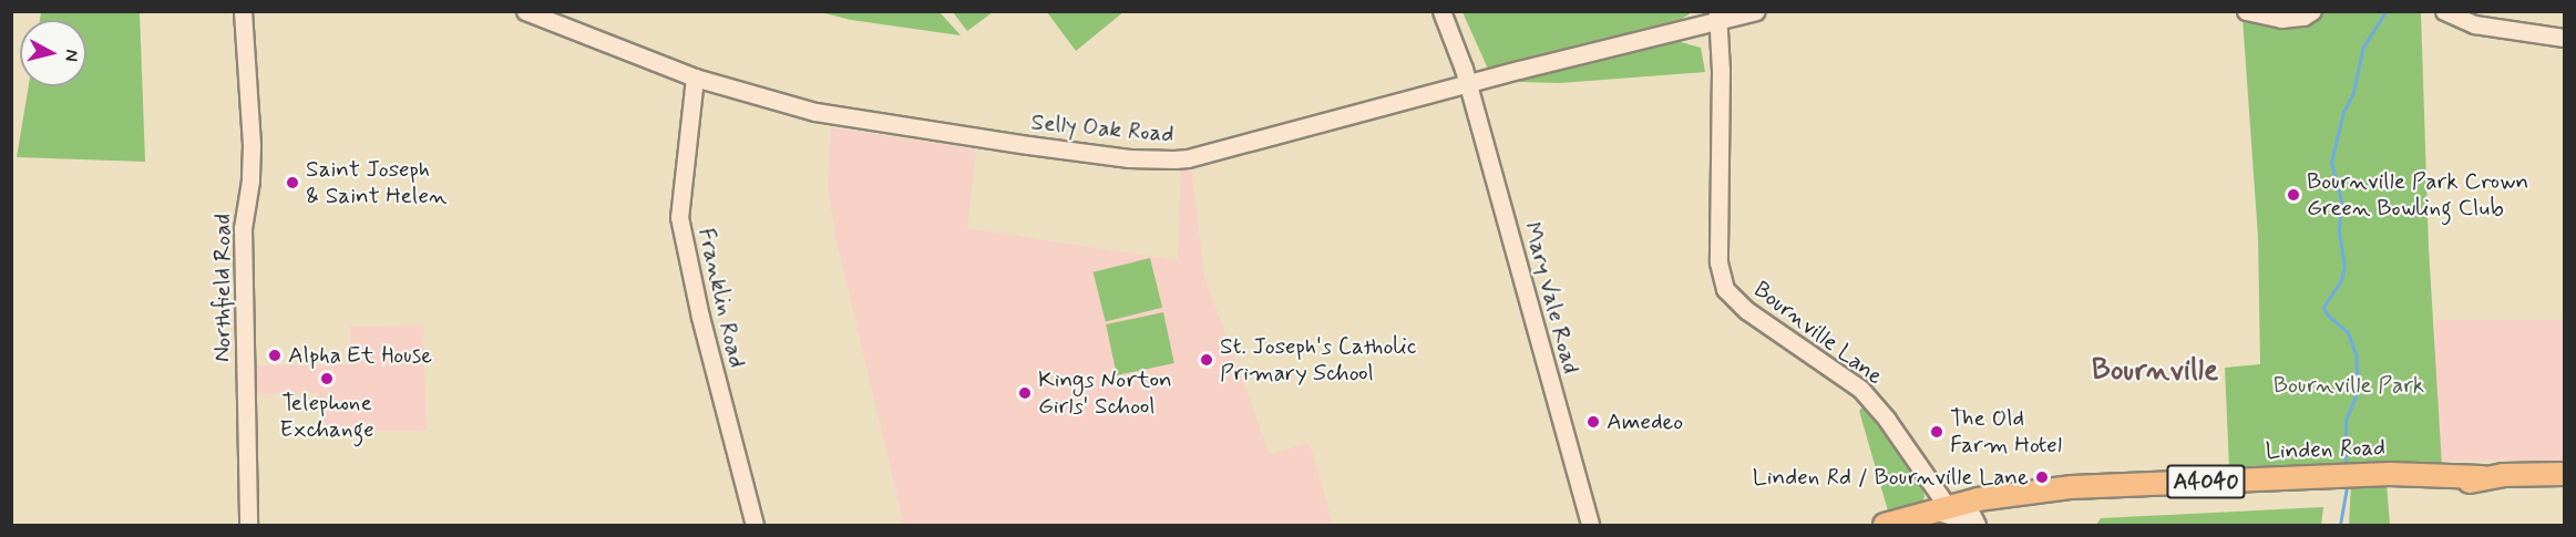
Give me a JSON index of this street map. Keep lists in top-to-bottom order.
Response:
{
  "streets": {
    "highway": ["Linden Road", "A4040"],
    "street": [
      "Selly Oak Road",
      "Northfield Road",
      "Franklin Road",
      "Mary Vale Road",
      "Bournville Lane"
    ]
  },
  "crossings": [
    ["Selly Oak Road", "Franklin Road"],
    ["Selly Oak Road", "Mary Vale Road"],
    ["Selly Oak Road", "Bournville Lane"],
    ["Bournville Lane", "Linden Road"]
  ],
  "districts": ["Bournville"],
  "parks": ["Bournville Park"],
  "places": [
    "Saint Joseph & Saint Helen",
    "Bournville Park Crown Green Bowling Club",
    "Alpha Et House",
    "St. Joseph's Catholic Primary School",
    "Telephone Exchange",
    "Kings Norton Girls' School",
    "Amedeo",
    "The Old Farm Hotel",
    "Linden Rd / Bournville Lane"
  ],
  "north": "right"
}
